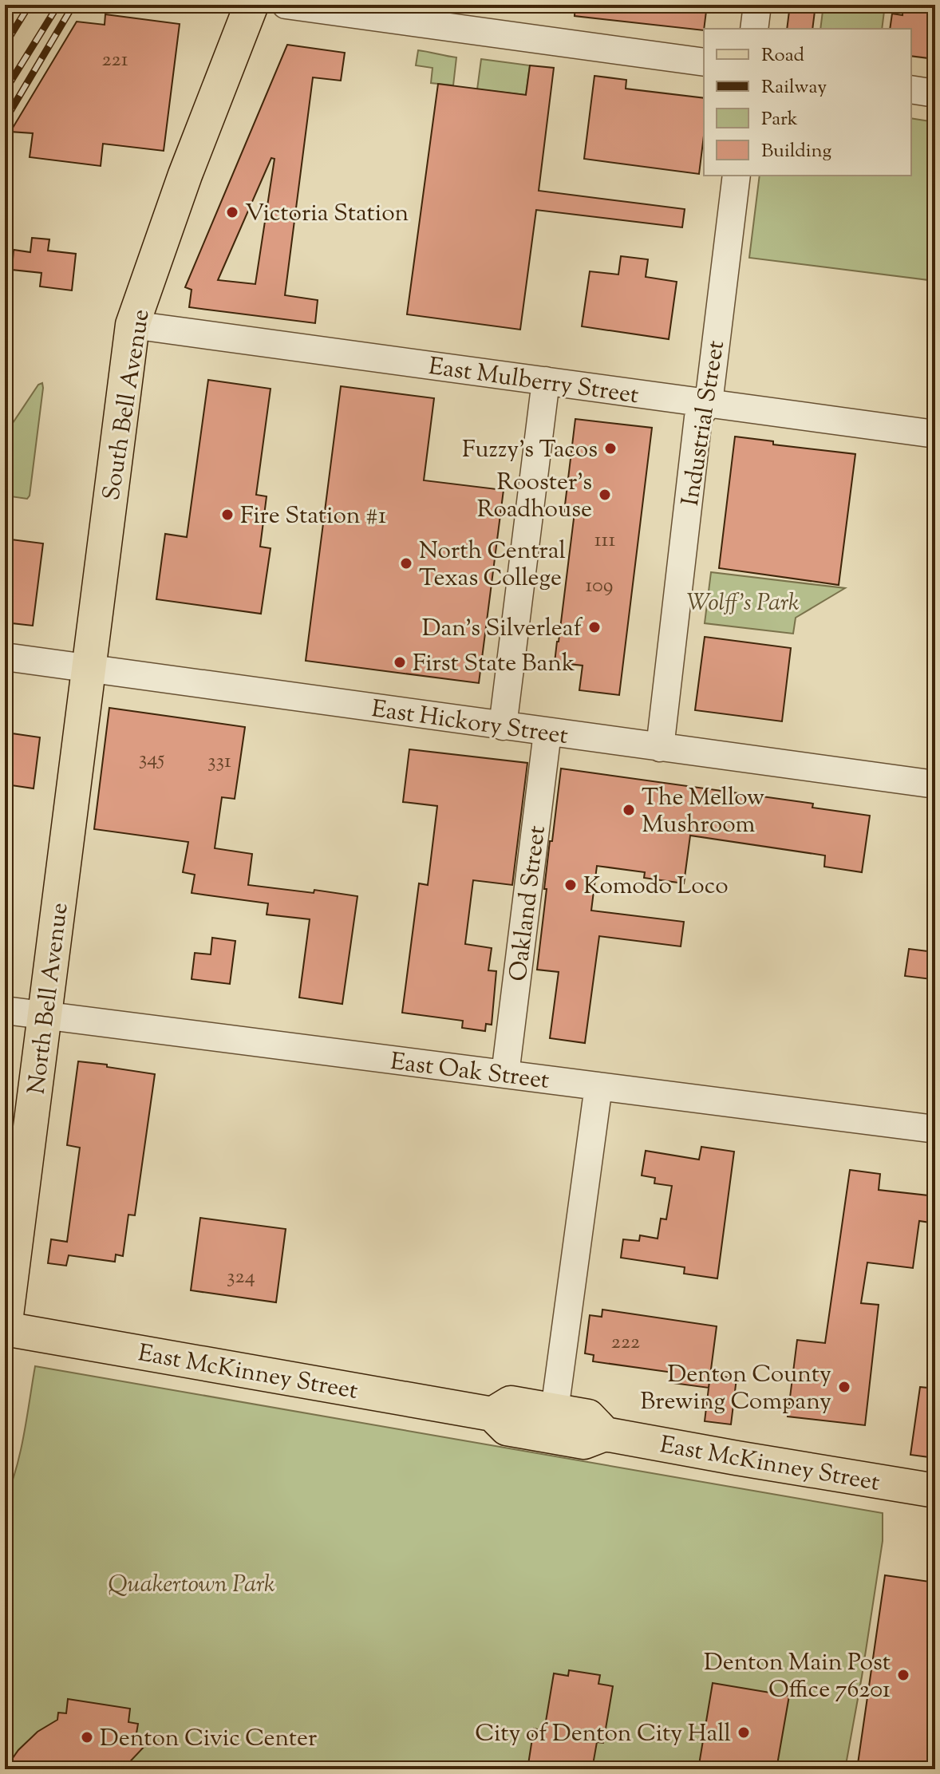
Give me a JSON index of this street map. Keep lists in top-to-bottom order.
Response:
{
  "streets": {
    "main road": ["South Bell Avenue", "North Bell Avenue", "East McKinney Street"],
    "street": [
      "East Mulberry Street",
      "Industrial Street",
      "East Hickory Street",
      "Oakland Street",
      "East Oak Street"
    ]
  },
  "crossings": [
    ["East Mulberry Street", "South Bell Avenue"],
    ["East Mulberry Street", "Industrial Street"],
    ["South Bell Avenue", "East Hickory Street"],
    ["South Bell Avenue", "North Bell Avenue"],
    ["Industrial Street", "East Hickory Street"],
    ["East Hickory Street", "Oakland Street"],
    ["East Hickory Street", "North Bell Avenue"],
    ["Oakland Street", "East Oak Street"],
    ["North Bell Avenue", "East Oak Street"],
    ["North Bell Avenue", "East McKinney Street"]
  ],
  "parks": ["Wolff’s Park", "Quakertown Park"],
  "places": [
    "Victoria Station",
    "Fuzzy's Tacos",
    "Rooster's Roadhouse",
    "Fire Station #1",
    "North Central Texas College",
    "Dan's Silverleaf",
    "First State Bank",
    "The Mellow Mushroom",
    "Komodo Loco",
    "Denton County Brewing Company",
    "Denton Main Post Office 76201",
    "City of Denton City Hall",
    "Denton Civic Center"
  ],
  "house_numbers": [
    "221",
    "111",
    "109",
    "345",
    "331",
    "324",
    "222"
  ],
  "legend": [
    "Road",
    "Railway",
    "Park",
    "Building"
  ]
}
